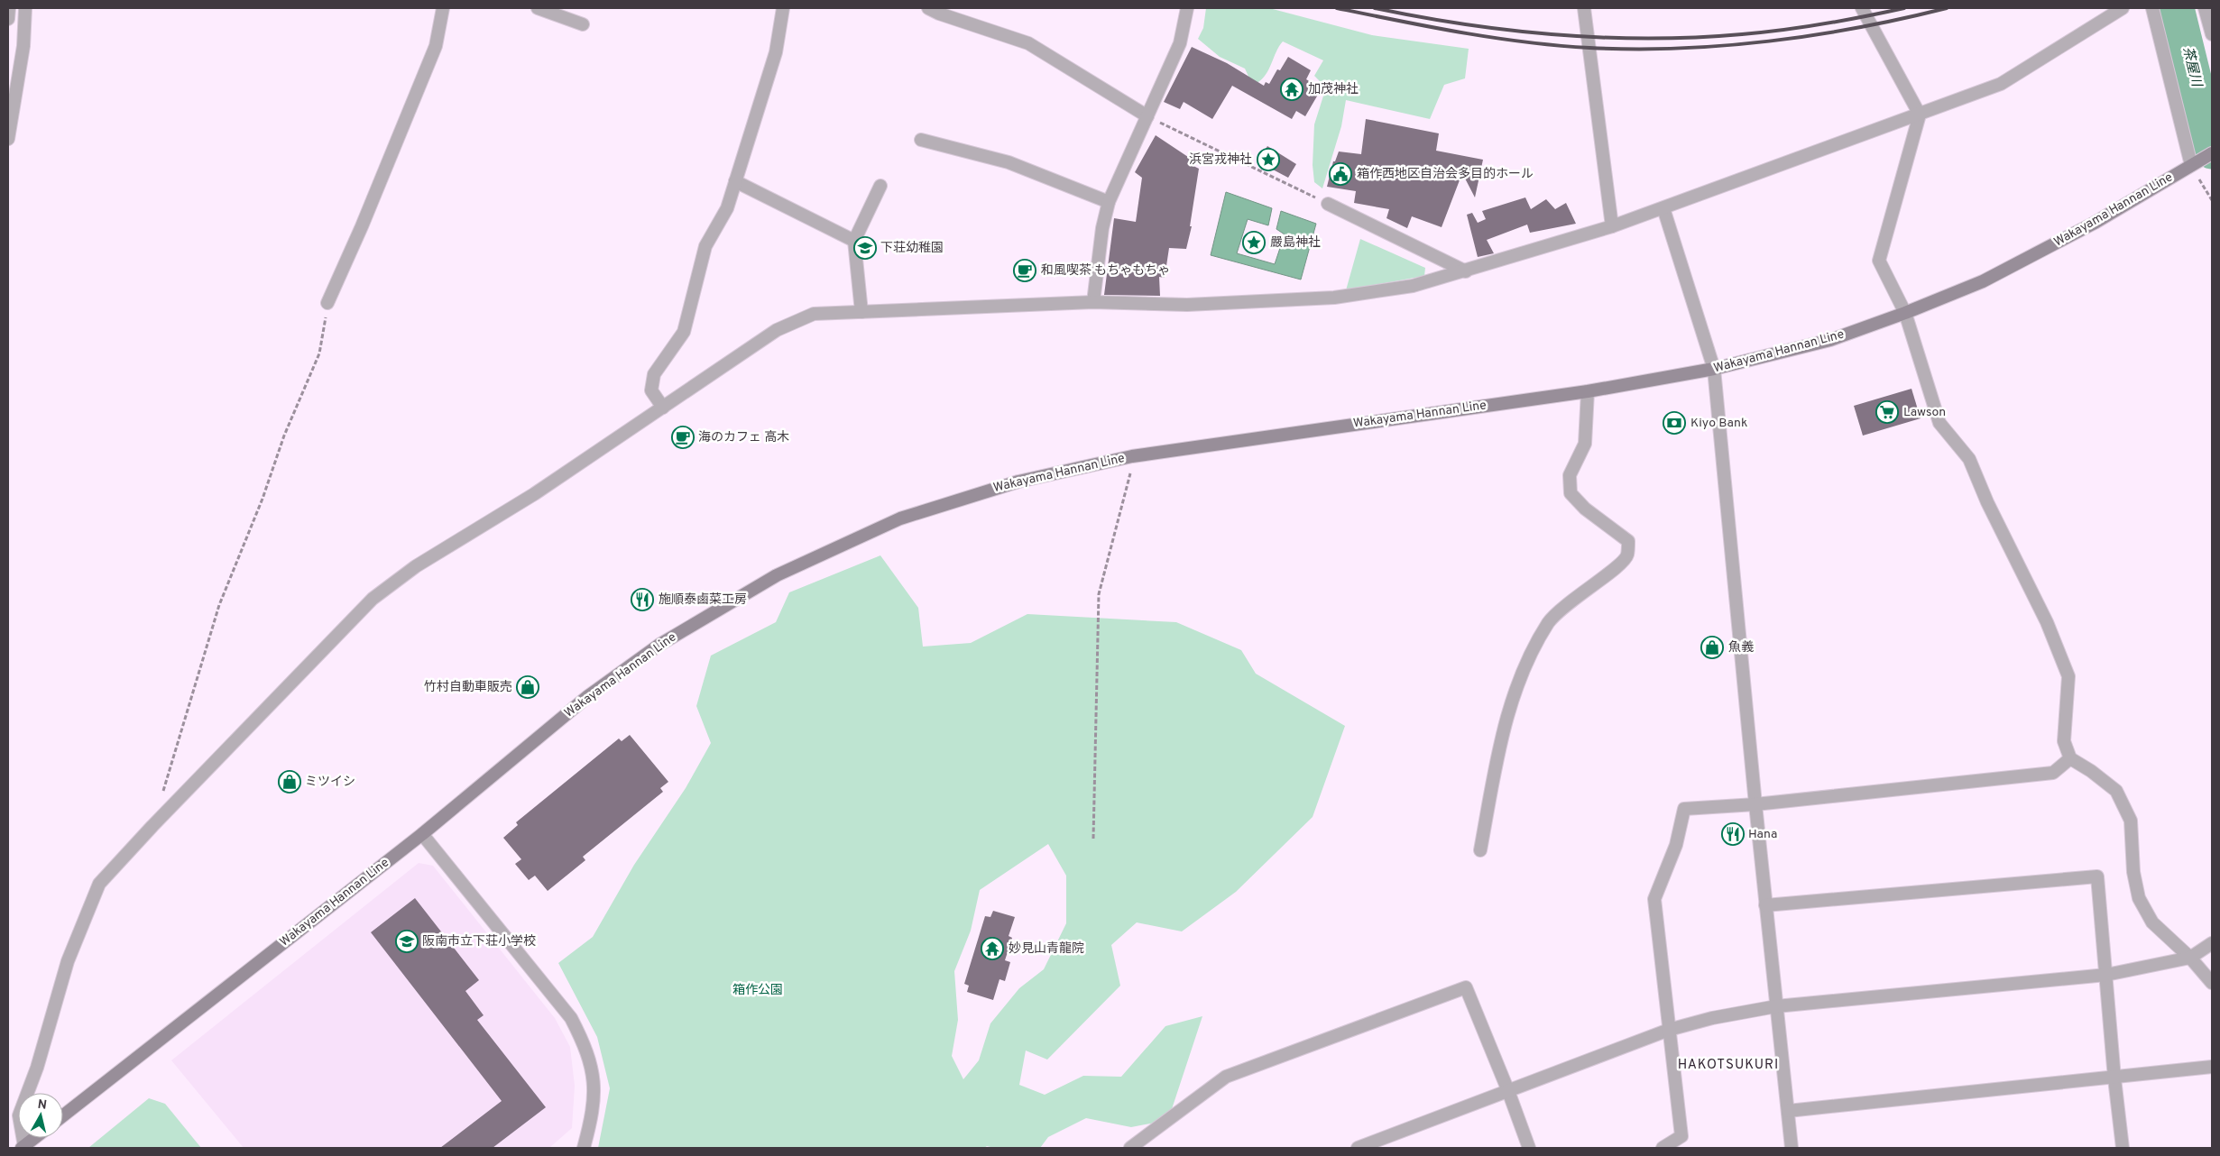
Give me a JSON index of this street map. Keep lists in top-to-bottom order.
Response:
{
  "streets": {
    "main road": ["Wakayama Hannan Line"]
  },
  "districts": ["HAKOTSUKURI"],
  "water": ["茶屋川"],
  "parks": ["箱作公園"],
  "places": {
    "temple": ["加茂神社", "妙見山青龍院"],
    "place": ["浜宮戎神社", "嚴島神社"],
    "public building": ["箱作西地区自治会多目的ホール"],
    "school or university": ["下荘幼稚園", "阪南市立下荘小学校"],
    "cafe": ["和風喫茶 もちゃもちゃ", "海のカフェ 高木"],
    "supermarket": ["Lawson"],
    "bank": ["Kiyo Bank"],
    "restaurant": ["施順泰鹵菜工房", "Hana"],
    "shop": ["魚義", "竹村自動車販売", "ミツイシ"]
  },
  "north": "top"
}
